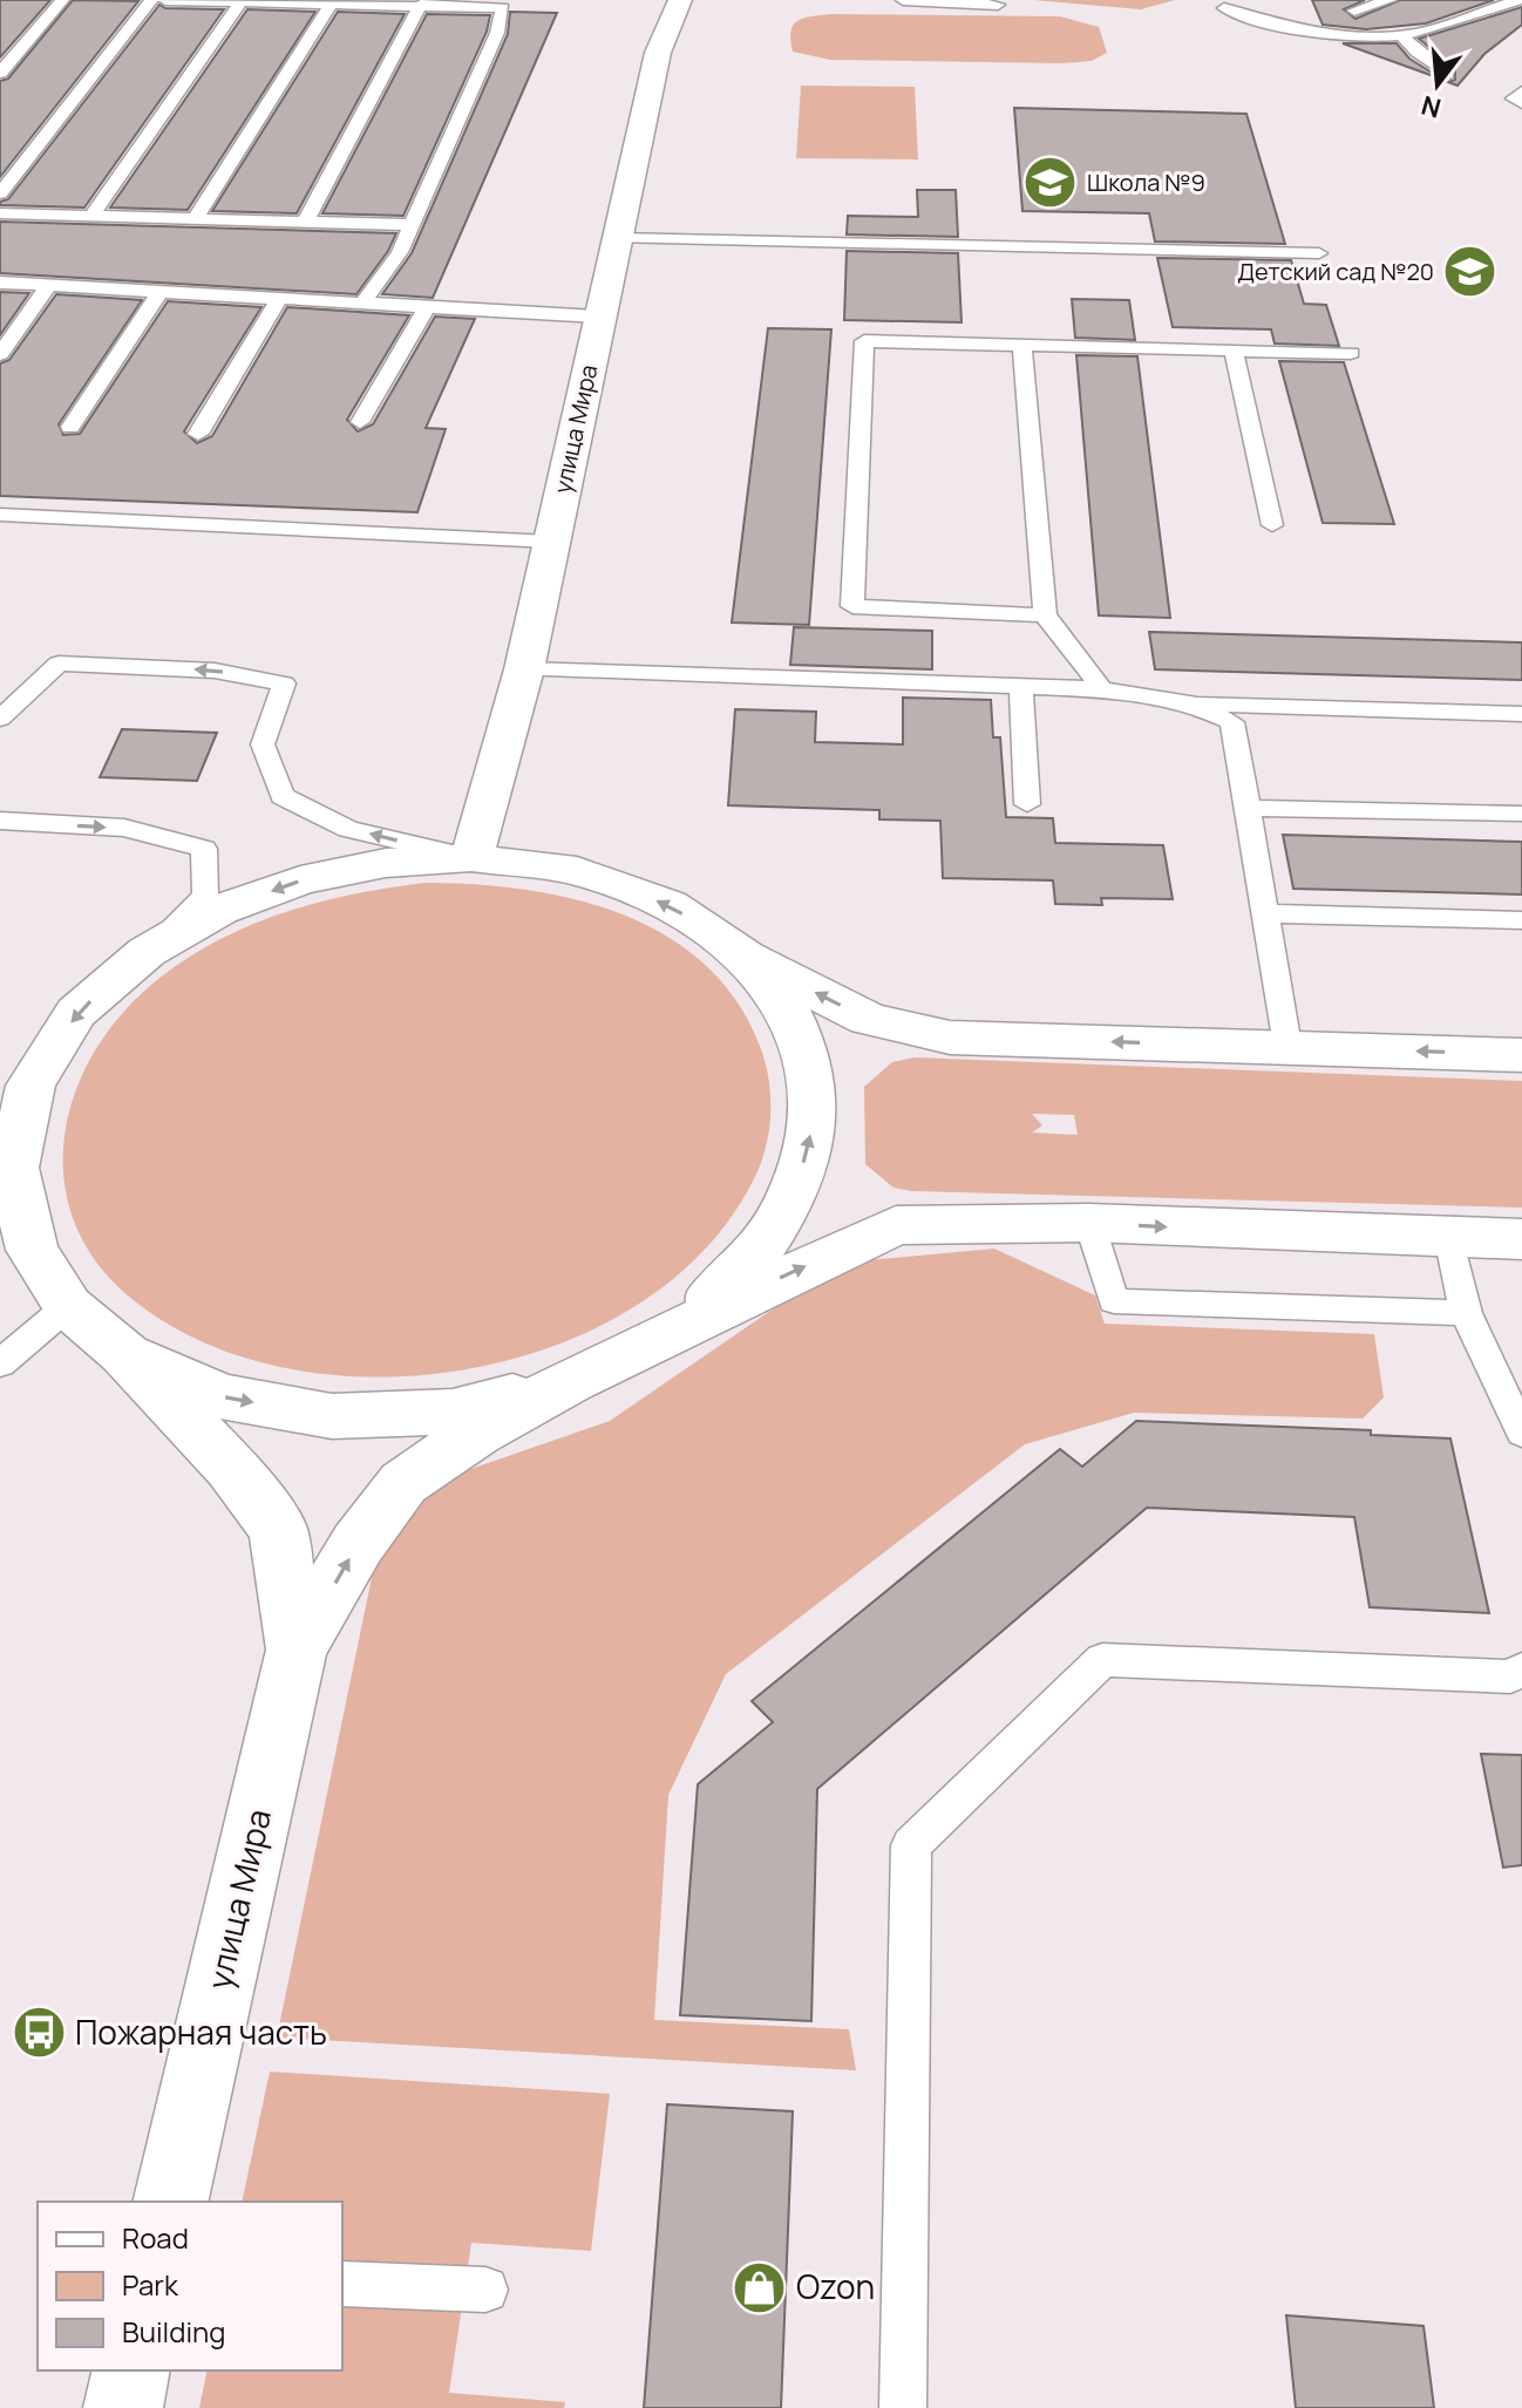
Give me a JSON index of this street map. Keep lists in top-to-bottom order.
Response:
{
  "streets": {
    "main road": ["улица Мира"]
  },
  "places": {
    "school or university": ["Школа №9", "Детский сад №20"],
    "bus stop": ["Пожарная часть"],
    "shop": ["Ozon"]
  },
  "legend": ["Road", "Park", "Building"],
  "north": "bottom"
}
